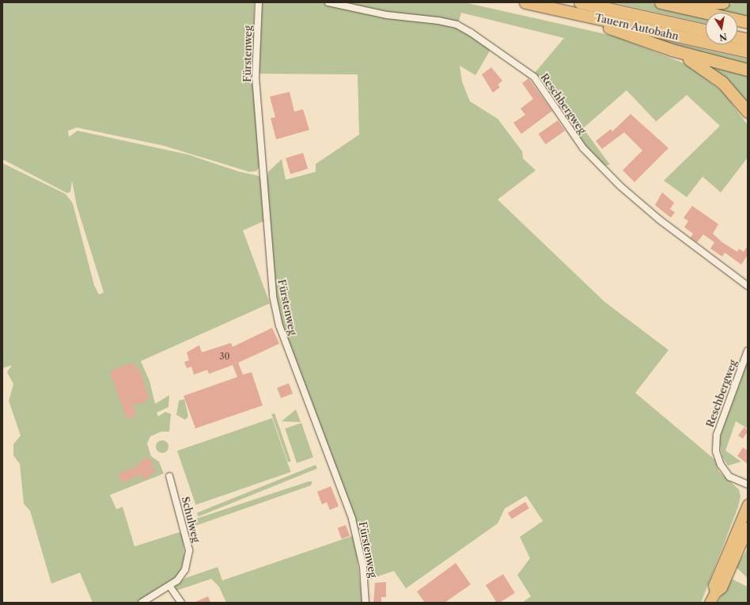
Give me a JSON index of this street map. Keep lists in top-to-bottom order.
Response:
{
  "streets": {
    "highway": ["Tauern Autobahn"],
    "street": ["Fürstenweg", "Reschbergweg", "Schulweg"]
  },
  "house_numbers": ["30"],
  "north": "bottom"
}
